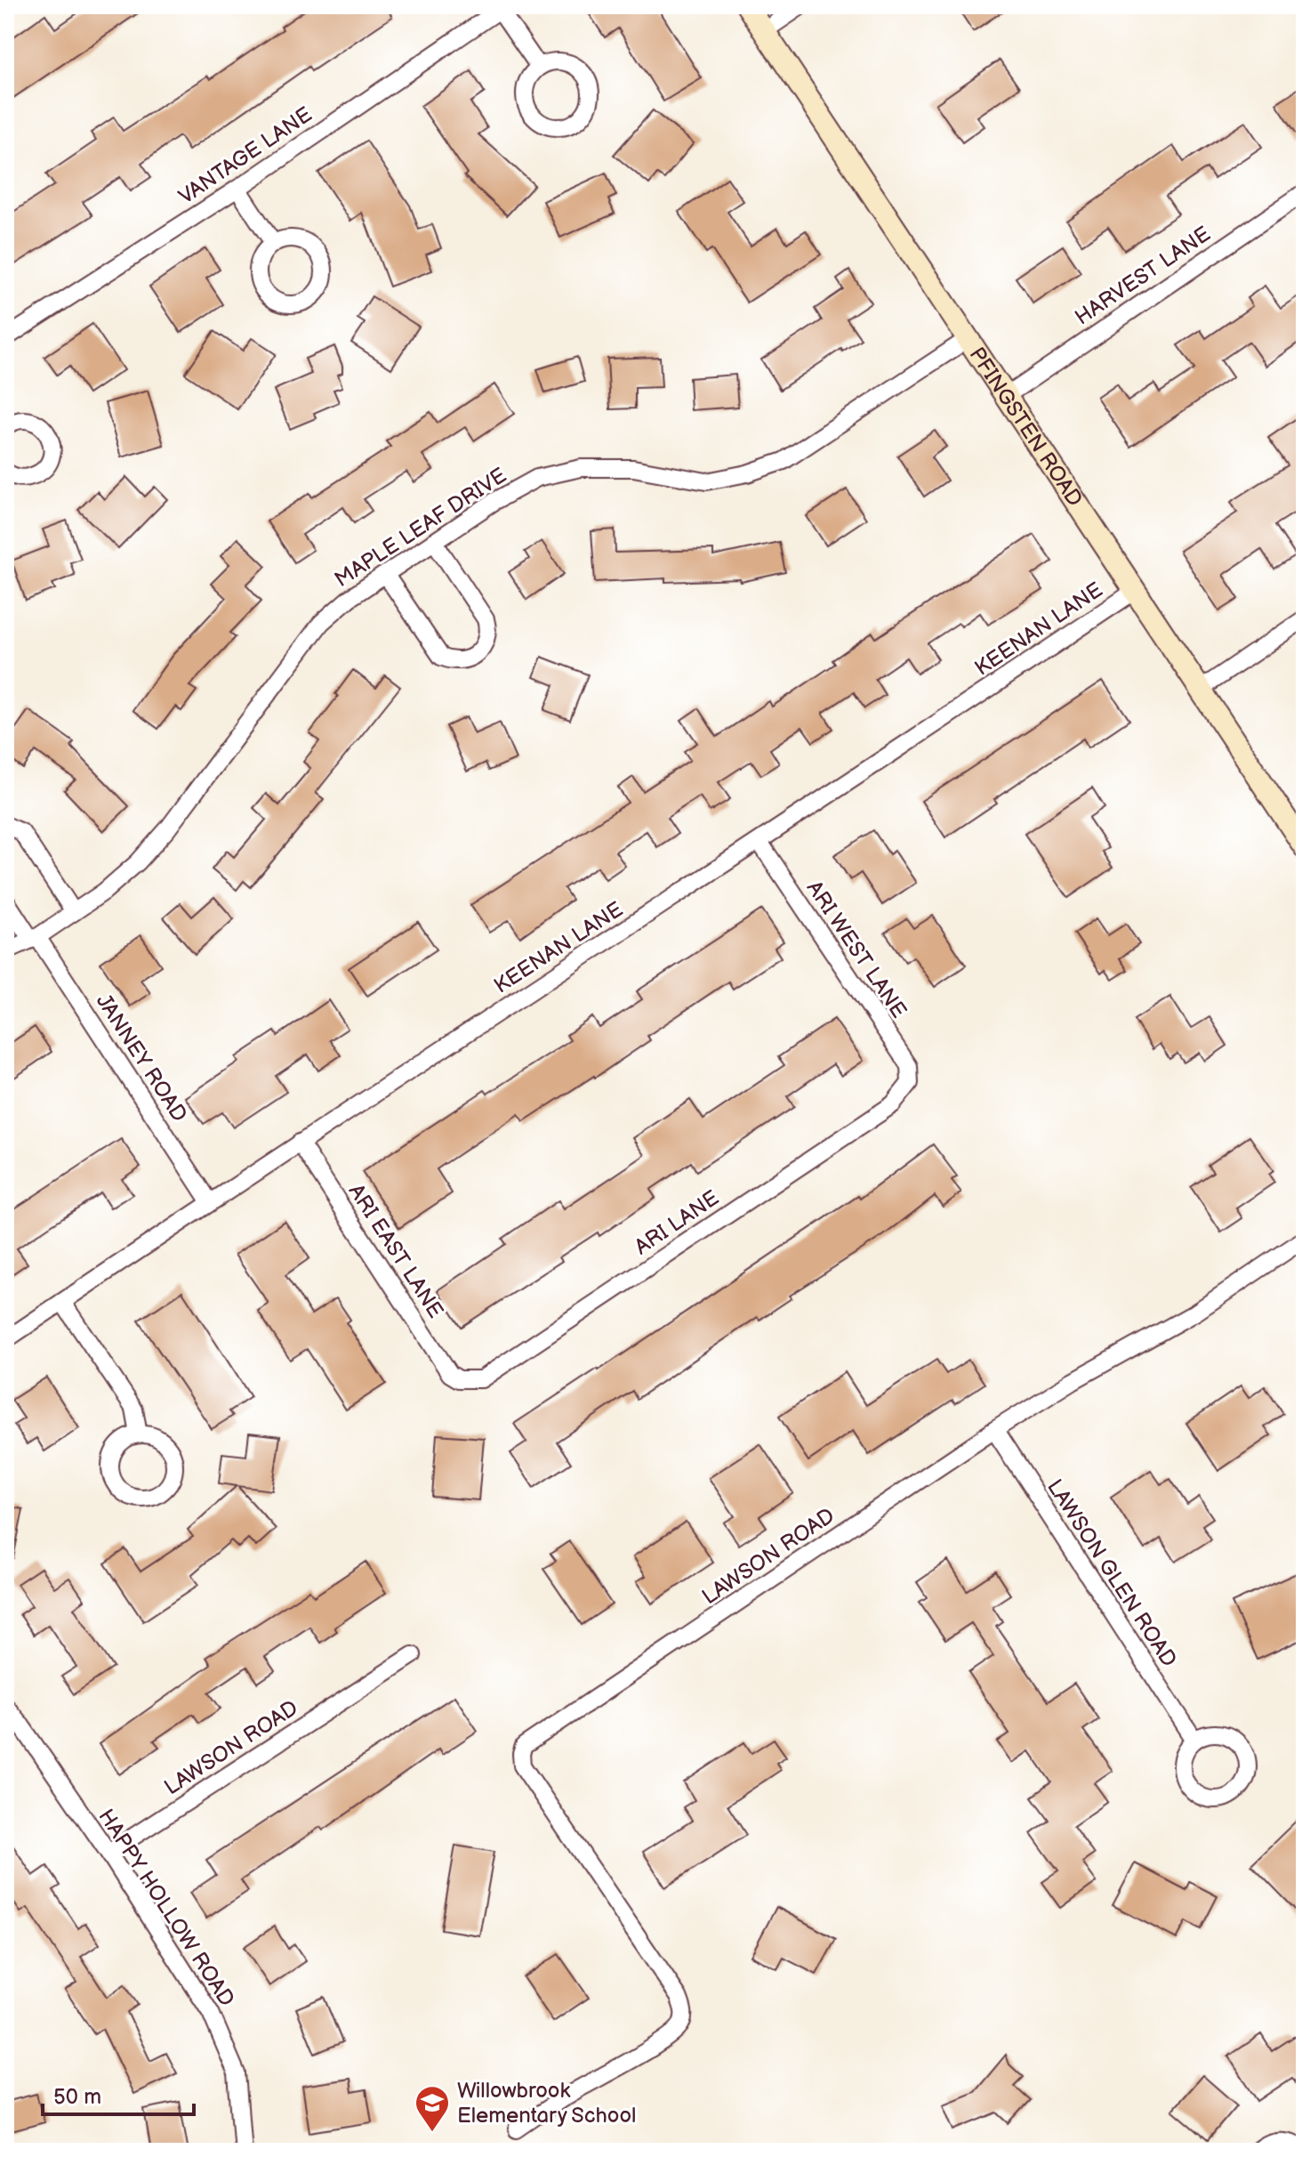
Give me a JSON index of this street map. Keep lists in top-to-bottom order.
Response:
{
  "streets": {
    "main road": ["PFINGSTEN ROAD"],
    "street": [
      "VANTAGE LANE",
      "HARVEST LANE",
      "MAPLE LEAF DRIVE",
      "KEENAN LANE",
      "ARI WEST LANE",
      "JANNEY ROAD",
      "ARI LANE",
      "ARI EAST LANE",
      "LAWSON ROAD",
      "LAWSON GLEN ROAD",
      "HAPPY HOLLOW ROAD"
    ]
  },
  "crossings": [
    ["HARVEST LANE", "PFINGSTEN ROAD"],
    ["PFINGSTEN ROAD", "MAPLE LEAF DRIVE"],
    ["PFINGSTEN ROAD", "KEENAN LANE"],
    ["MAPLE LEAF DRIVE", "JANNEY ROAD"],
    ["KEENAN LANE", "ARI WEST LANE"],
    ["KEENAN LANE", "JANNEY ROAD"],
    ["KEENAN LANE", "ARI EAST LANE"],
    ["ARI WEST LANE", "ARI LANE"],
    ["ARI LANE", "ARI EAST LANE"],
    ["LAWSON ROAD", "LAWSON GLEN ROAD"],
    ["LAWSON ROAD", "HAPPY HOLLOW ROAD"]
  ],
  "places": {
    "school or university": ["Willowbrook Elementary School"]
  },
  "scale_bar": "50 m"
}
